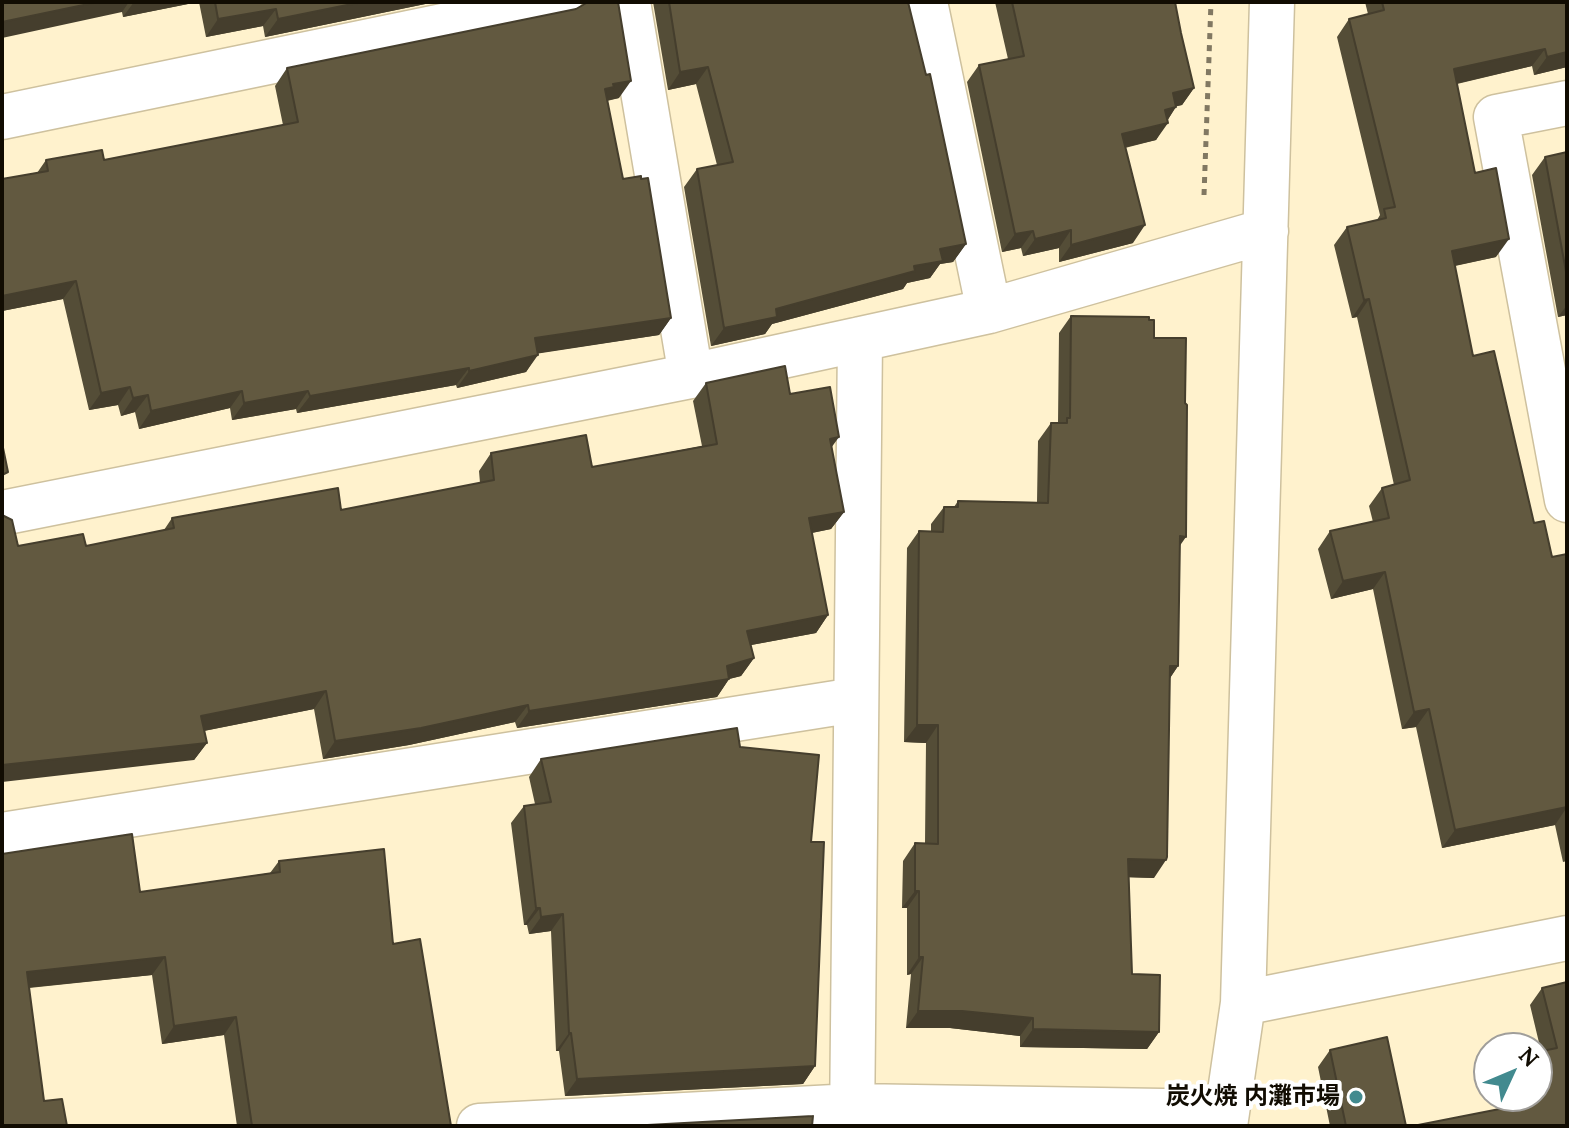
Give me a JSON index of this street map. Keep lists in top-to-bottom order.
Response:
{
  "places": ["炭火焼 内灘市場"],
  "north": "top right"
}
